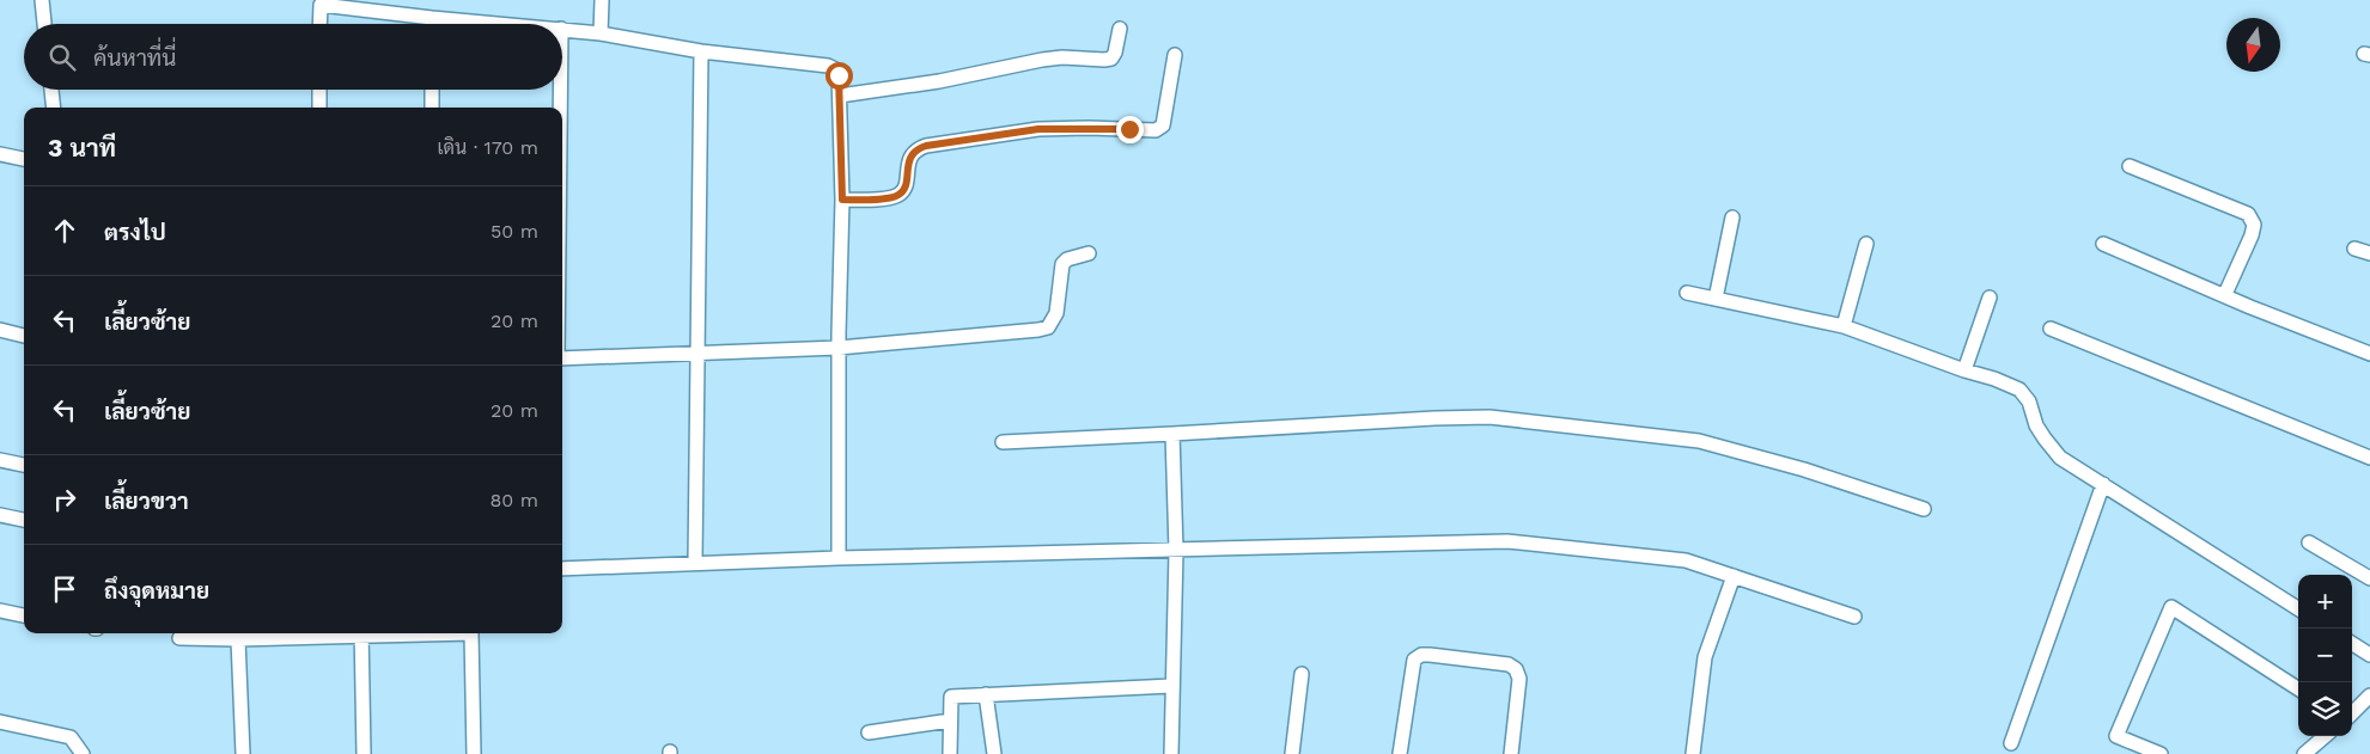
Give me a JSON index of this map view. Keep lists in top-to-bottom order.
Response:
{
  "north": "bottom",
  "page": {
    "search": "ค้นหาที่นี่",
    "heading": ["3 นาที", "เดิน · 170 m"],
    "list": [
      ["ตรงไป", "50 m"],
      ["เลี้ยวซ้าย", "20 m"],
      ["เลี้ยวซ้าย", "20 m"],
      ["เลี้ยวขวา", "80 m"],
      "ถึงจุดหมาย"
    ],
    "map_buttons": ["+", "−"]
  }
}
